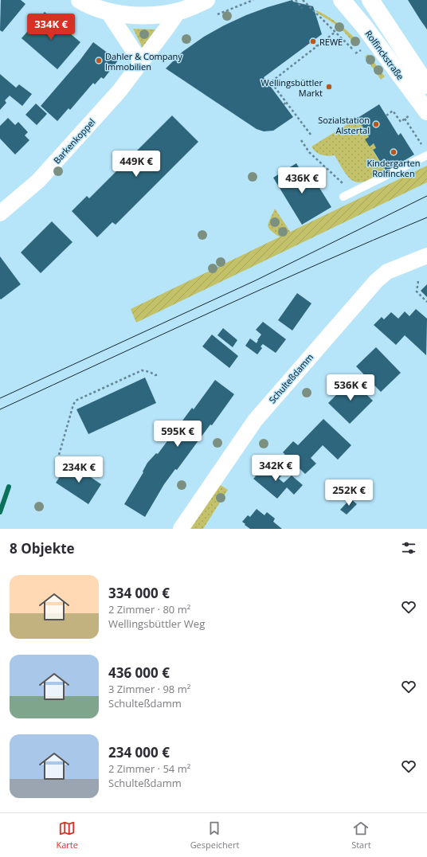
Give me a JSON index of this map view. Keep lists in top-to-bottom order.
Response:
{
  "streets": {
    "main road": ["Rolfinckstraße"],
    "street": ["Barkenkoppel", "Schulteßdamm"]
  },
  "places": [
    "REWE",
    "Dahler & Company Immobilien",
    "Wellingsbüttler Markt",
    "Sozialstation Alstertal",
    "Kindergarten Rolfincken"
  ],
  "page": {
    "price": [
      "334K €",
      "449K €",
      "436K €",
      "536K €",
      "595K €",
      "342K €",
      "234K €",
      "252K €"
    ],
    "heading": "8 Objekte",
    "list": [
      {
        "name": "334 000 €",
        "note": "2 Zimmer · 80 m² · Wellingsbüttler Weg"
      },
      {
        "name": "436 000 €",
        "note": "3 Zimmer · 98 m² · Schulteßdamm"
      },
      {
        "name": "234 000 €",
        "note": "2 Zimmer · 54 m² · Schulteßdamm"
      }
    ],
    "tabs": ["Karte", "Gespeichert", "Start"]
  }
}
